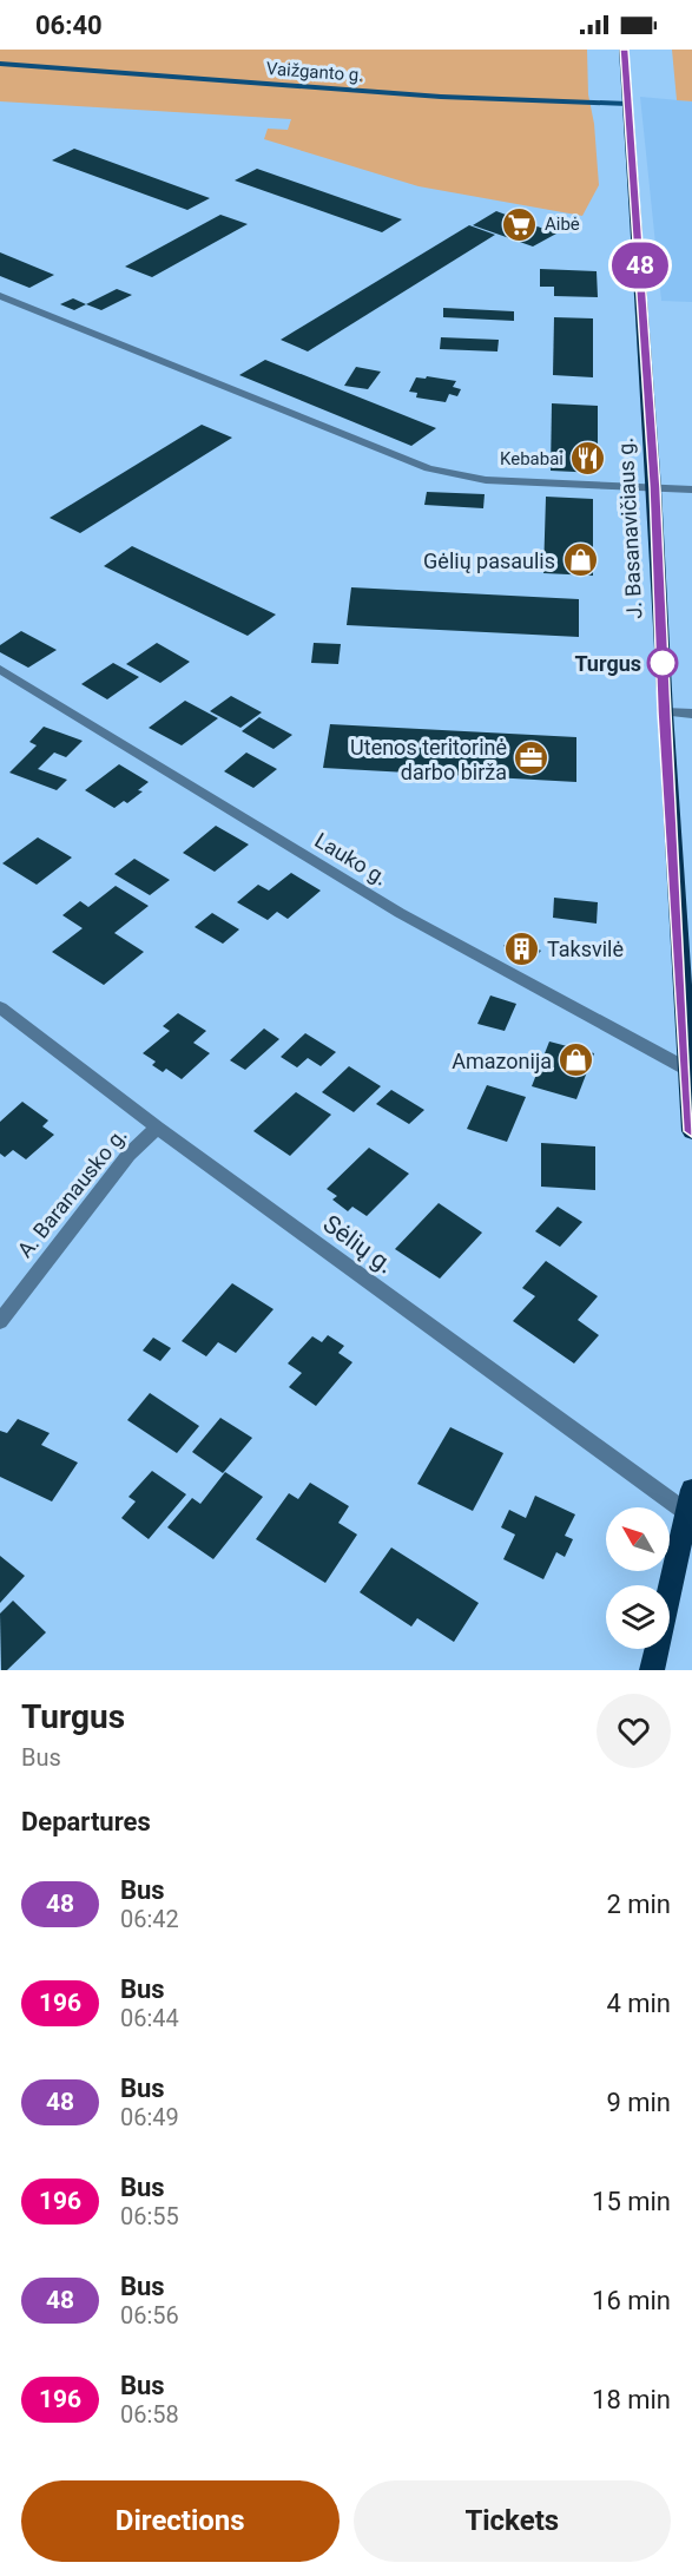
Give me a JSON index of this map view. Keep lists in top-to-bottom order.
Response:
{
  "streets": {
    "main road": ["Vaižganto g.", "J. Basanavičiaus g."],
    "street": ["Lauko g.", "A. Baranausko g.", "Sėlių g."]
  },
  "crossings": [
    ["Vaižganto g.", "J. Basanavičiaus g."],
    ["J. Basanavičiaus g.", "Lauko g."],
    ["A. Baranausko g.", "Sėlių g."]
  ],
  "places": {
    "supermarket": ["Aibė"],
    "restaurant": ["Kebabai"],
    "shop": ["Gėlių pasaulis", "Amazonija"],
    "other": ["Turgus"],
    "office": ["Utenos teritorinė darbo birža"],
    "building": ["Taksvilė"]
  },
  "lines": ["bus line 48"],
  "north": "top left",
  "page": {
    "status": "06:40",
    "on_map": "48",
    "heading": [
      ["Turgus", "Bus"],
      "Departures"
    ],
    "list": [
      {
        "mark": "48",
        "name": "Bus",
        "note": "06:42",
        "value": "2 min"
      },
      {
        "mark": "196",
        "name": "Bus",
        "note": "06:44",
        "value": "4 min"
      },
      {
        "mark": "48",
        "name": "Bus",
        "note": "06:49",
        "value": "9 min"
      },
      {
        "mark": "196",
        "name": "Bus",
        "note": "06:55",
        "value": "15 min"
      },
      {
        "mark": "48",
        "name": "Bus",
        "note": "06:56",
        "value": "16 min"
      },
      {
        "mark": "196",
        "name": "Bus",
        "note": "06:58",
        "value": "18 min"
      }
    ],
    "buttons": ["Directions", "Tickets"]
  }
}
